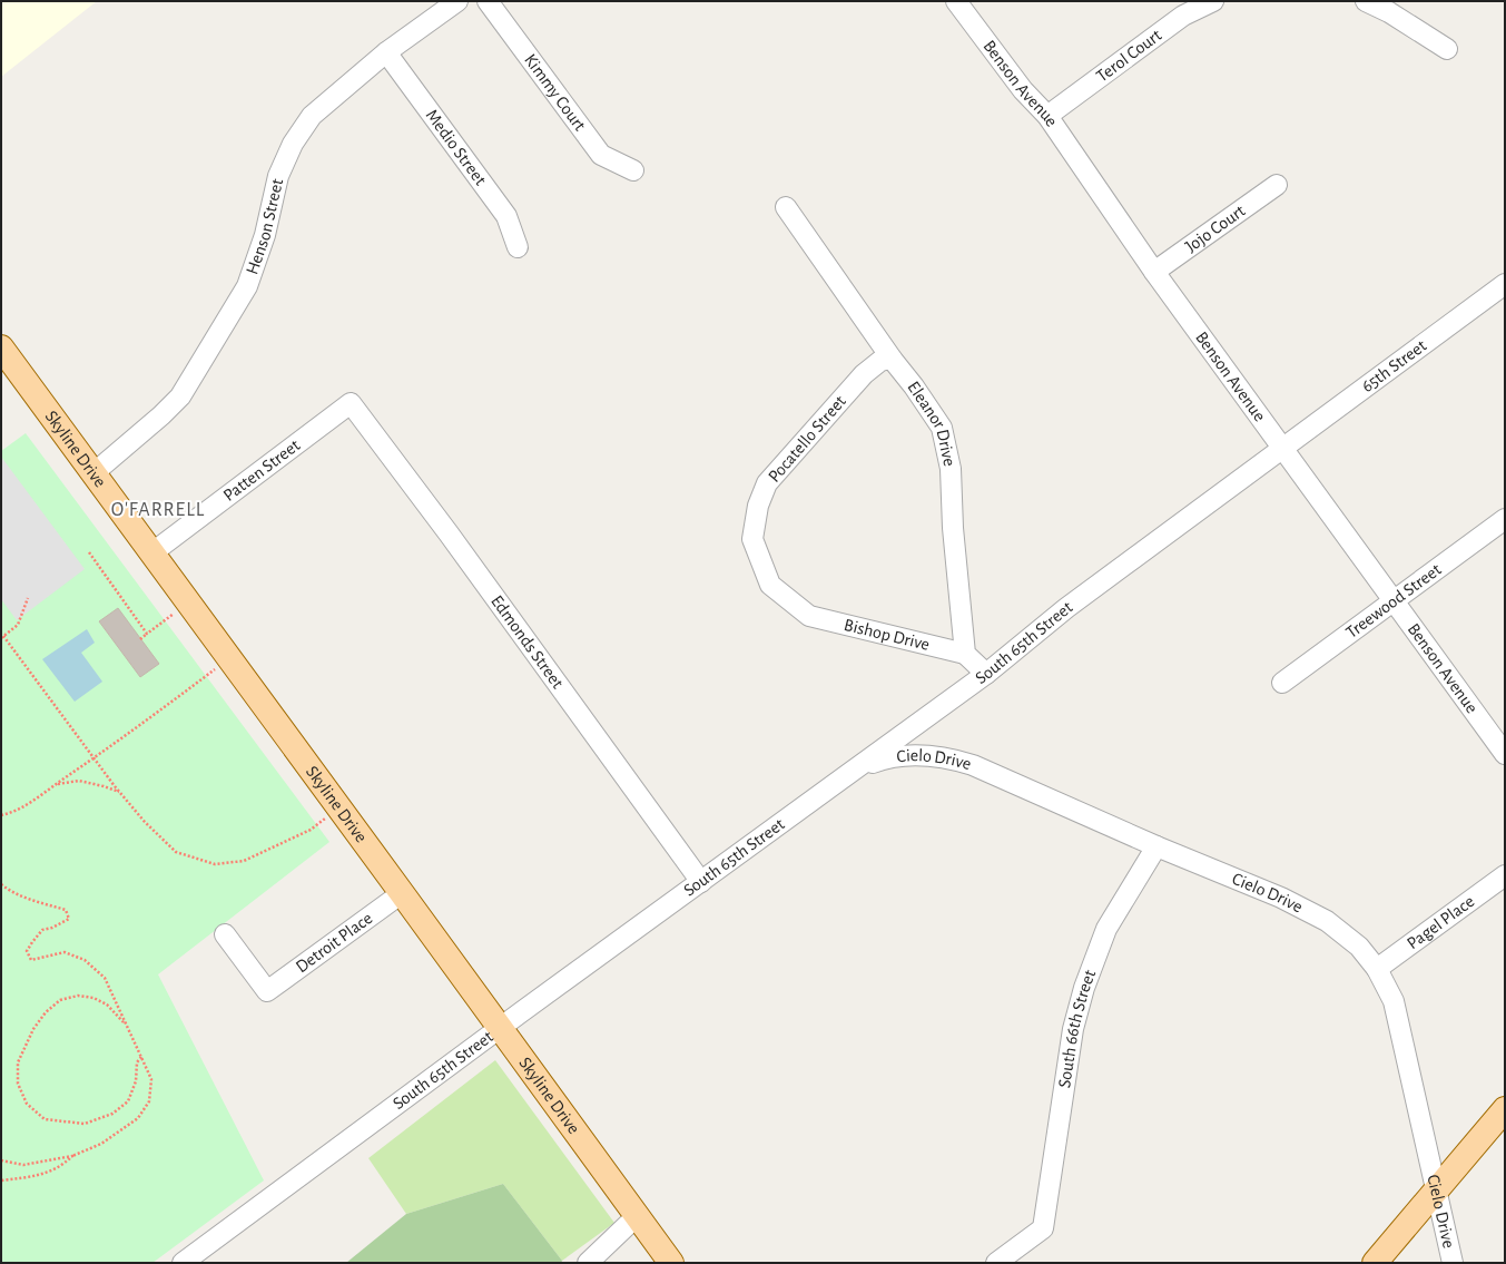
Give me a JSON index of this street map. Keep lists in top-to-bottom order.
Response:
{
  "streets": {
    "main road": ["Skyline Drive"],
    "street": [
      "Terol Court",
      "Benson Avenue",
      "Kimmy Court",
      "Medio Street",
      "Henson Street",
      "Jojo Court",
      "65th Street",
      "Eleanor Drive",
      "Pocatello Street",
      "Patten Street",
      "Treewood Street",
      "Bishop Drive",
      "Edmonds Street",
      "South 65th Street",
      "Cielo Drive",
      "Pagel Place",
      "Detroit Place",
      "South 66th Street"
    ]
  },
  "crossings": [
    ["Terol Court", "Benson Avenue"],
    ["Benson Avenue", "Jojo Court"],
    ["Benson Avenue", "65th Street"],
    ["Benson Avenue", "Treewood Street"],
    ["Benson Avenue", "South 65th Street"],
    ["Medio Street", "Henson Street"],
    ["Henson Street", "Skyline Drive"],
    ["65th Street", "South 65th Street"],
    ["Eleanor Drive", "Pocatello Street"],
    ["Eleanor Drive", "Bishop Drive"],
    ["Pocatello Street", "Bishop Drive"],
    ["Skyline Drive", "Patten Street"],
    ["Skyline Drive", "South 65th Street"],
    ["Skyline Drive", "Detroit Place"],
    ["Patten Street", "Edmonds Street"],
    ["Edmonds Street", "South 65th Street"],
    ["South 65th Street", "Cielo Drive"],
    ["Cielo Drive", "Pagel Place"],
    ["Cielo Drive", "South 66th Street"]
  ],
  "districts": ["O'FARRELL"]
}
